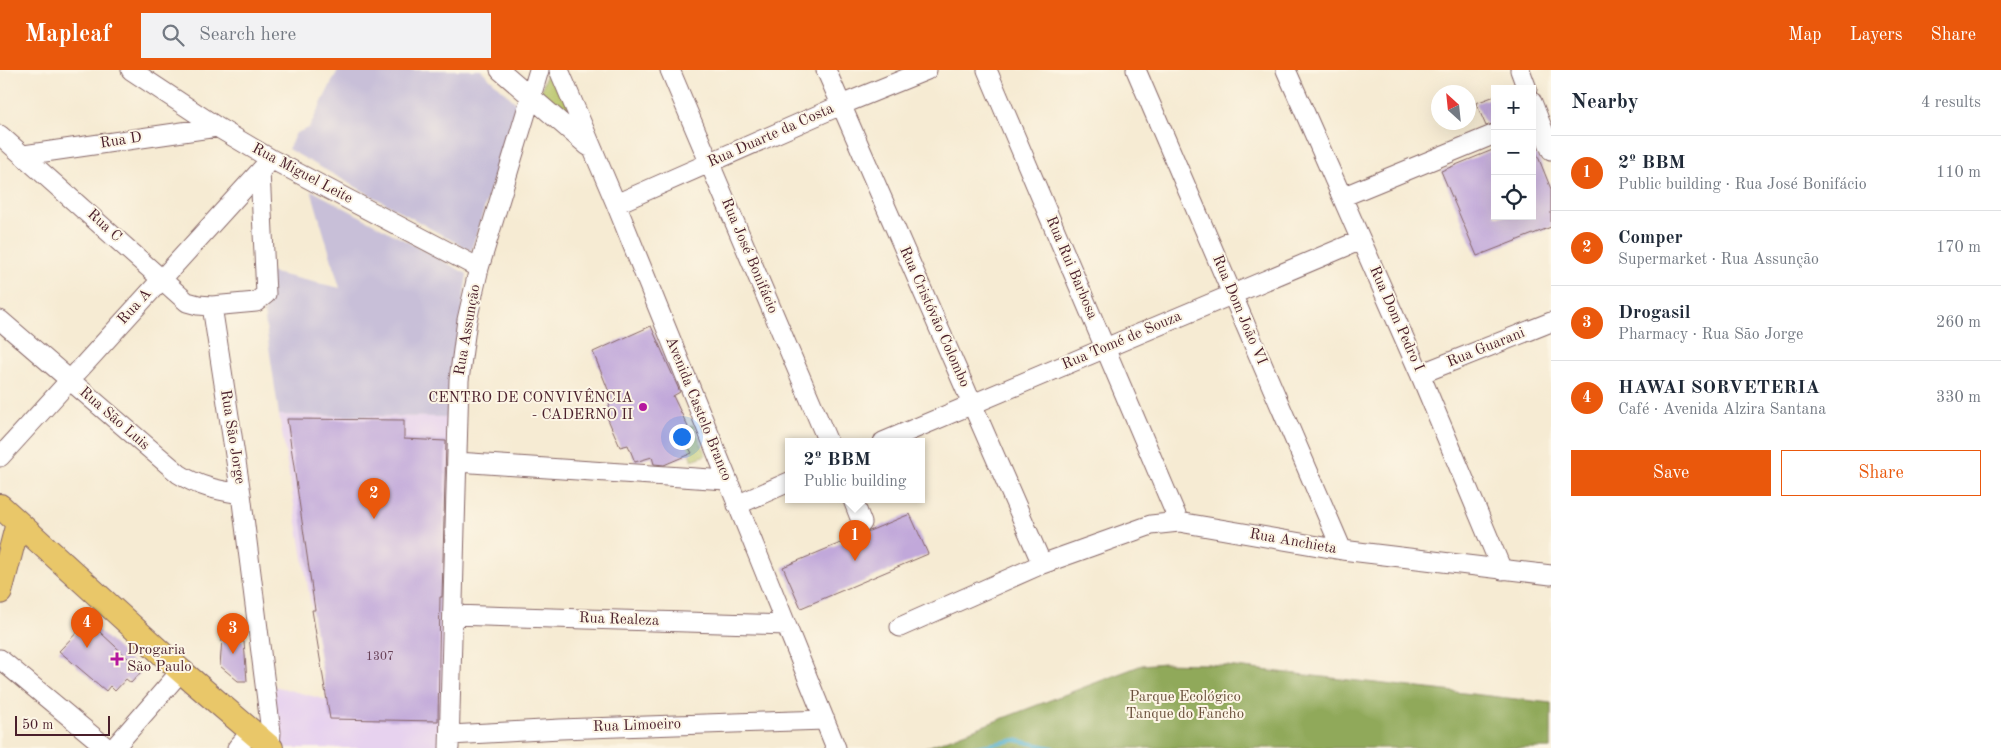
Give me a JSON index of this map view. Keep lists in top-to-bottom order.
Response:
{
  "streets": {
    "street": [
      "Rua Duarte da Costa",
      "Rua D",
      "Rua Miguel Leite",
      "Rua C",
      "Rua José Bonifácio",
      "Rua Rui Barbosa",
      "Rua A",
      "Rua Dom João VI",
      "Rua Cristóvão Colombo",
      "Rua Dom Pedro I",
      "Rua Assunção",
      "Rua Tomé de Souza",
      "Rua Guarani",
      "Avenida Castelo Branco",
      "Rua São Luis",
      "Rua São Jorge",
      "Rua Anchieta",
      "Rua Realeza",
      "Rua Limoeiro"
    ]
  },
  "crossings": [
    ["Rua Duarte da Costa", "Rua José Bonifácio"],
    ["Rua Duarte da Costa", "Rua Cristóvão Colombo"],
    ["Rua Duarte da Costa", "Avenida Castelo Branco"],
    ["Rua D", "Rua Miguel Leite"],
    ["Rua D", "Rua C"],
    ["Rua Miguel Leite", "Rua A"],
    ["Rua Miguel Leite", "Rua Assunção"],
    ["Rua C", "Rua A"],
    ["Rua C", "Rua São Jorge"],
    ["Rua Rui Barbosa", "Rua Tomé de Souza"],
    ["Rua Rui Barbosa", "Rua Anchieta"],
    ["Rua A", "Rua São Luis"],
    ["Rua Dom João VI", "Rua Tomé de Souza"],
    ["Rua Dom João VI", "Rua Anchieta"],
    ["Rua Cristóvão Colombo", "Rua Tomé de Souza"],
    ["Rua Cristóvão Colombo", "Rua Anchieta"],
    ["Rua Dom Pedro I", "Rua Tomé de Souza"],
    ["Rua Dom Pedro I", "Rua Guarani"],
    ["Rua Dom Pedro I", "Rua Anchieta"],
    ["Rua Assunção", "Rua Realeza"],
    ["Rua Assunção", "Rua Limoeiro"],
    ["Avenida Castelo Branco", "Rua Realeza"],
    ["Avenida Castelo Branco", "Rua Limoeiro"],
    ["Rua São Luis", "Rua São Jorge"]
  ],
  "parks": ["Parque Ecológico Tanque do Fancho"],
  "places": {
    "other": ["CENTRO DE CONVIVÊNCIA - CADERNO II"],
    "health": ["Drogaria São Paulo"]
  },
  "house_numbers": ["1307"],
  "scale_bar": "50 m",
  "north": "top left",
  "page": {
    "header": "Mapleaf",
    "search": "Search here",
    "nav": ["Map", "Layers", "Share"],
    "heading": ["Nearby", "4 results"],
    "map_buttons": ["+", "−"],
    "list": [
      {
        "mark": "1",
        "name": "2º BBM",
        "note": "Public building · Rua José Bonifácio",
        "value": "110 m"
      },
      {
        "mark": "2",
        "name": "Comper",
        "note": "Supermarket · Rua Assunção",
        "value": "170 m"
      },
      {
        "mark": "3",
        "name": "Drogasil",
        "note": "Pharmacy · Rua São Jorge",
        "value": "260 m"
      },
      {
        "mark": "4",
        "name": "HAWAI SORVETERIA",
        "note": "Café · Avenida Alzira Santana",
        "value": "330 m"
      }
    ],
    "buttons": ["Save", "Share"],
    "popup": ["2º BBM", "Public building"],
    "pins": [
      "2",
      "1",
      "4",
      "3"
    ],
    "scale": "50 m"
  }
}
